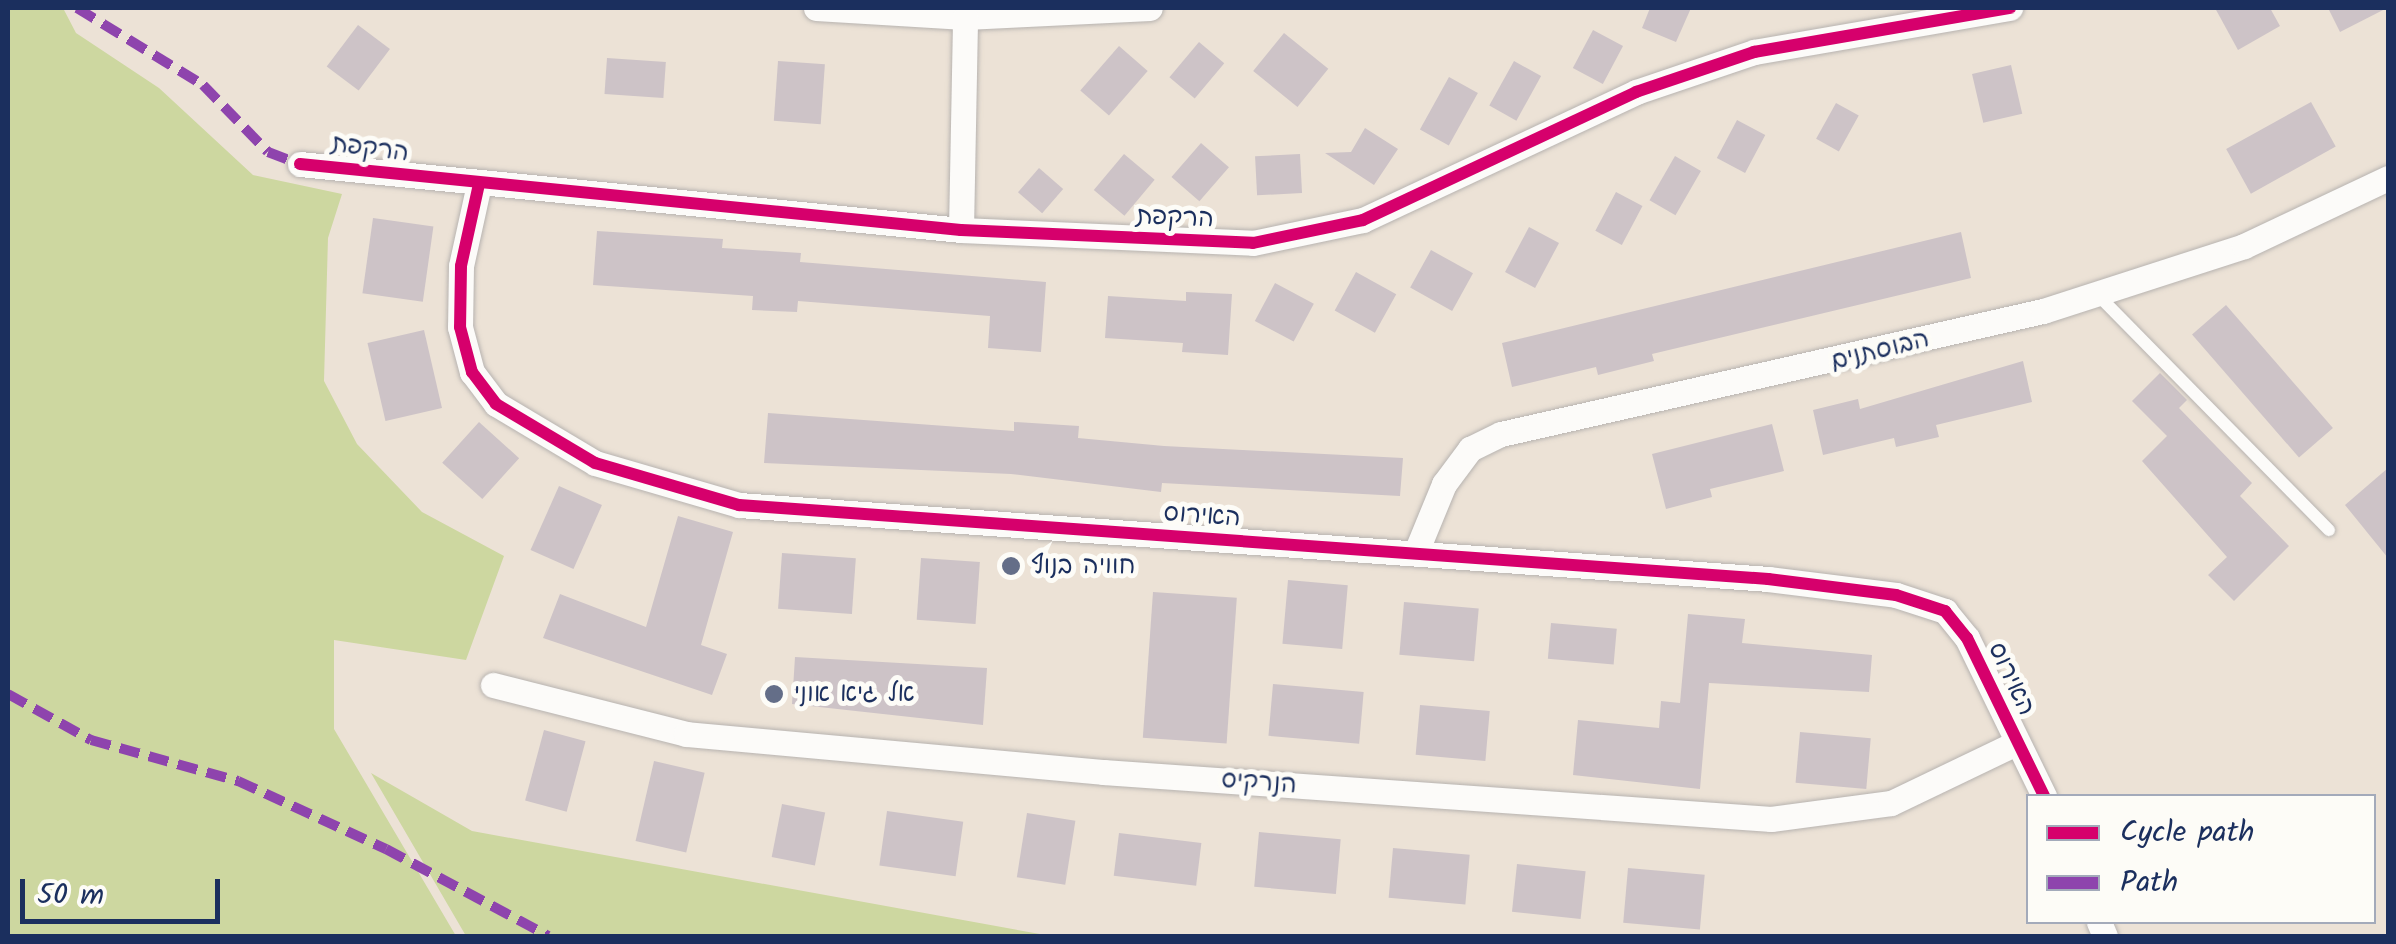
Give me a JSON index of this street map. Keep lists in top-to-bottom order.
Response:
{
  "streets": {
    "street": [
      "הרקפת",
      "הבוסתנים",
      "האירוס",
      "הנרקיס"
    ]
  },
  "crossings": [
    ["הרקפת", "האירוס"],
    ["הבוסתנים", "האירוס"],
    ["האירוס", "הנרקיס"]
  ],
  "places": ["חוויה בנוף", "אל גיא אוני"],
  "legend": ["Cycle path", "Path"],
  "scale_bar": "50 m"
}
